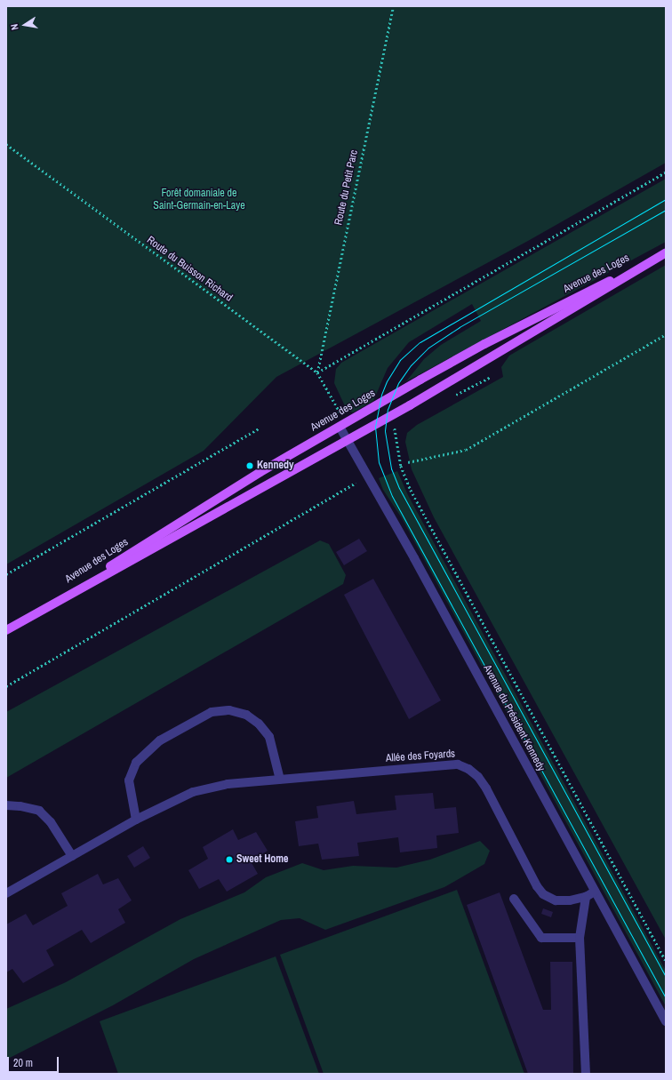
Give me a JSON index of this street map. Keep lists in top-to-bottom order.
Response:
{
  "streets": {
    "main road": ["Avenue des Loges"],
    "street": ["Avenue du Président Kennedy", "Allée des Foyards"],
    "path": ["Route du Petit Parc", "Route du Buisson Richard"]
  },
  "crossings": [
    ["Route du Petit Parc", "Route du Buisson Richard"],
    ["Route du Buisson Richard", "Avenue des Loges"],
    ["Route du Buisson Richard", "Avenue du Président Kennedy"],
    ["Avenue des Loges", "Avenue du Président Kennedy"]
  ],
  "parks": ["Forêt domaniale de Saint-Germain-en-Laye"],
  "places": ["Kennedy", "Sweet Home"],
  "scale_bar": "20 m",
  "north": "left"
}
